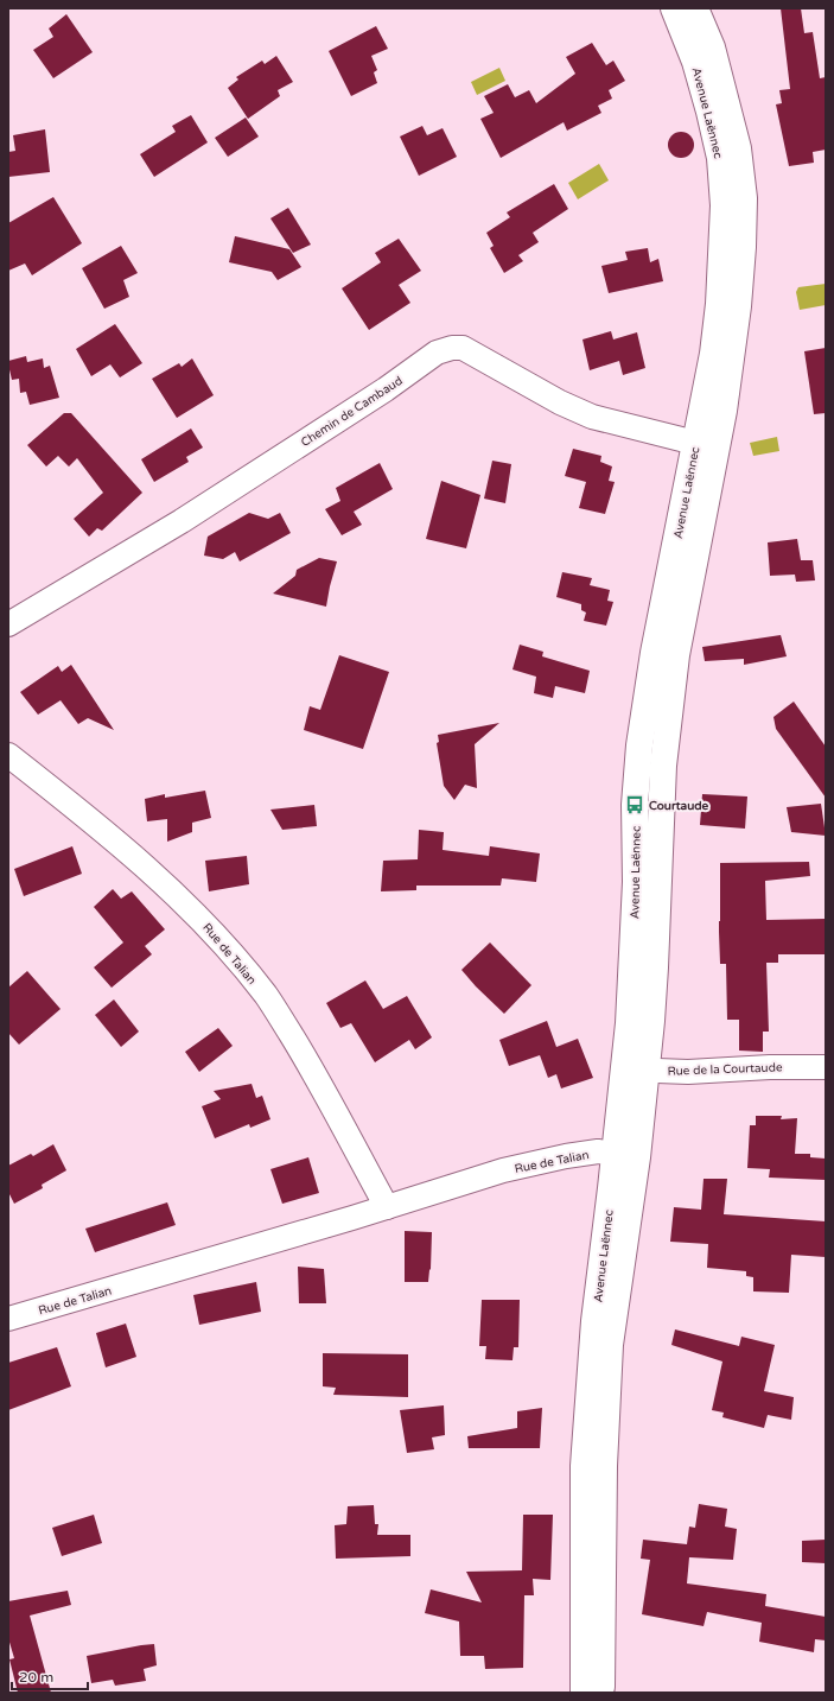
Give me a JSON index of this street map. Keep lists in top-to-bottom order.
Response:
{
  "streets": {
    "main road": ["Avenue Laënnec"],
    "street": ["Chemin de Cambaud", "Rue de Talian", "Rue de la Courtaude"]
  },
  "crossings": [
    ["Avenue Laënnec", "Chemin de Cambaud"],
    ["Avenue Laënnec", "Rue de Talian"],
    ["Avenue Laënnec", "Rue de la Courtaude"]
  ],
  "places": {
    "bus stop": ["Courtaude"]
  },
  "scale_bar": "20 m"
}
